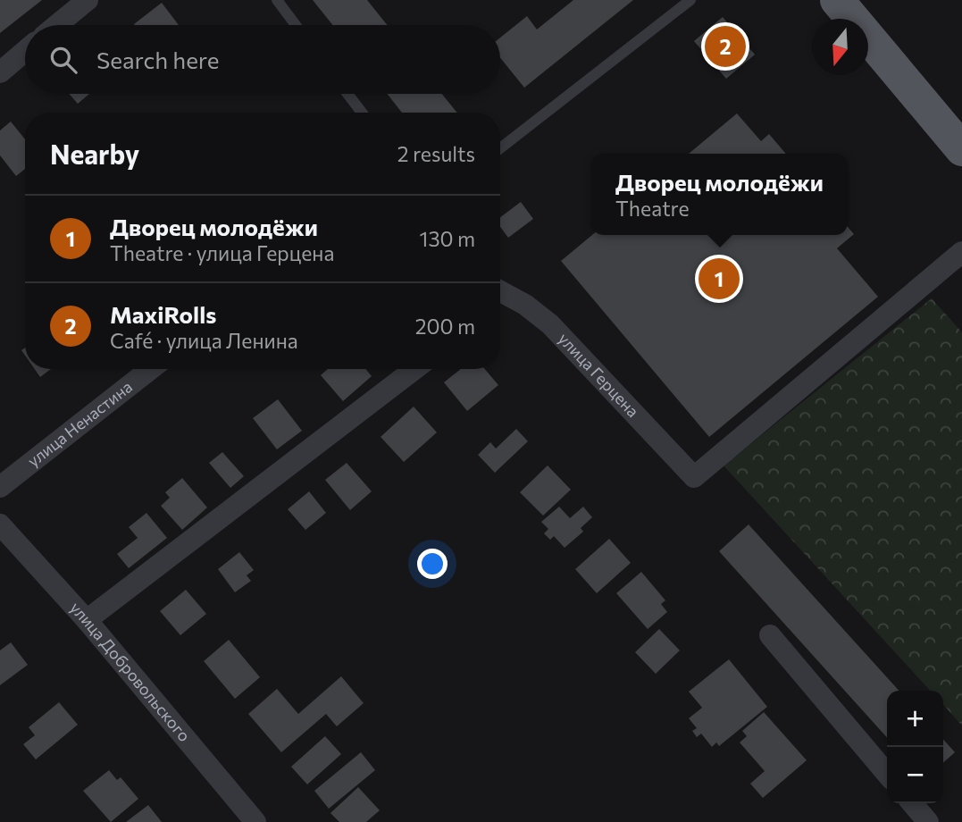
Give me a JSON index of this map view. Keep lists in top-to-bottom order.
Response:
{
  "streets": {
    "street": ["улица Герцена", "улица Ненастина", "улица Добровольского"]
  },
  "north": "bottom",
  "page": {
    "pins": ["2", "1"],
    "search": "Search here",
    "heading": ["Nearby", "2 results"],
    "popup": ["Дворец молодёжи", "Theatre"],
    "list": [
      {
        "mark": "1",
        "name": "Дворец молодёжи",
        "note": "Theatre · улица Герцена",
        "value": "130 m"
      },
      {
        "mark": "2",
        "name": "MaxiRolls",
        "note": "Café · улица Ленина",
        "value": "200 m"
      }
    ],
    "map_buttons": ["+", "−"]
  }
}
